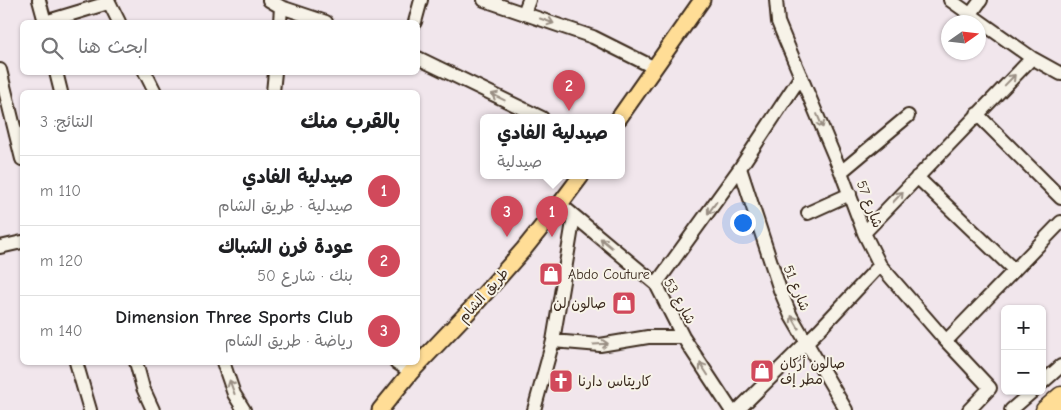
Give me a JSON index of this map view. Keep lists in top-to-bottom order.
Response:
{
  "streets": {
    "main road": ["طريق الشام"],
    "street": ["شارع 57", "شارع 51", "شارع 53"]
  },
  "crossings": [
    ["طريق الشام", "شارع 53"]
  ],
  "one_way": ["شارع 51", "شارع 53"],
  "places": {
    "shop": ["Abdo Couture", "صالون لن", "صالون أركان مطر إف"],
    "church": ["كاريتاس دارنا"]
  },
  "north": "right",
  "page": {
    "search": "ابحث هنا",
    "pins": ["2", "1", "3"],
    "heading": ["بالقرب منك", "النتائج: 3"],
    "popup": ["صيدلية الفادي", "صيدلية"],
    "list": [
      {
        "mark": "1",
        "name": "صيدلية الفادي",
        "note": "صيدلية · طريق الشام",
        "value": "110 m"
      },
      {
        "mark": "2",
        "name": "عودة فرن الشباك",
        "note": "بنك · شارع 50",
        "value": "120 m"
      },
      {
        "mark": "3",
        "name": "Dimension Three Sports Club",
        "note": "رياضة · طريق الشام",
        "value": "140 m"
      }
    ],
    "map_buttons": ["+", "−"]
  }
}
